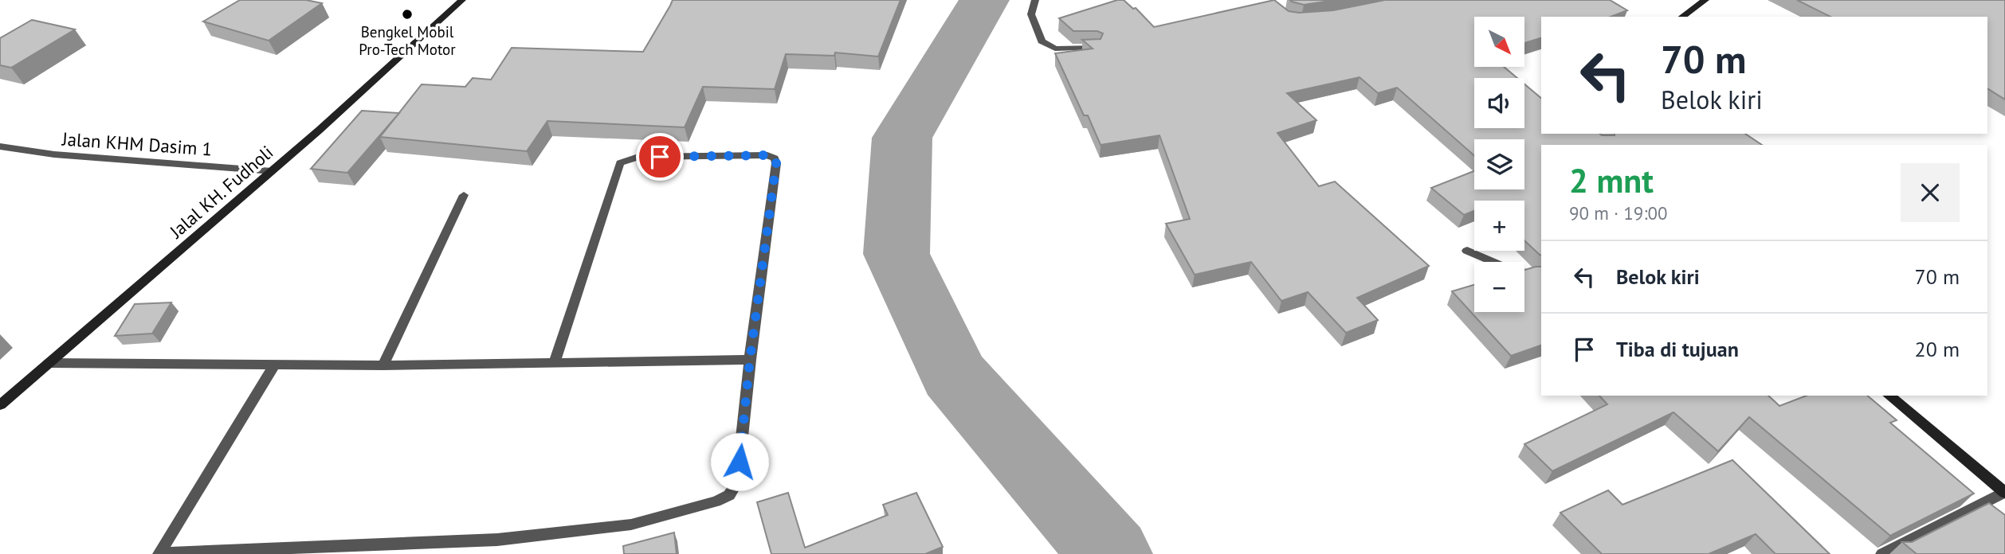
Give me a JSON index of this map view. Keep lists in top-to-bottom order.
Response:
{
  "streets": {
    "main road": ["Jalal KH. Fudholi"],
    "street": ["Jalan KHM Dasim 1"]
  },
  "crossings": [
    ["Jalan KHM Dasim 1", "Jalal KH. Fudholi"]
  ],
  "places": ["Bengkel Mobil Pro-Tech Motor"],
  "north": "bottom right",
  "page": {
    "map_buttons": ["+", "−"],
    "turn": ["70 m", "Belok kiri"],
    "heading": ["2 mnt", "90 m · 19:00"],
    "list": [
      {
        "name": "Belok kiri",
        "value": "70 m"
      },
      {
        "name": "Tiba di tujuan",
        "value": "20 m"
      }
    ]
  }
}
